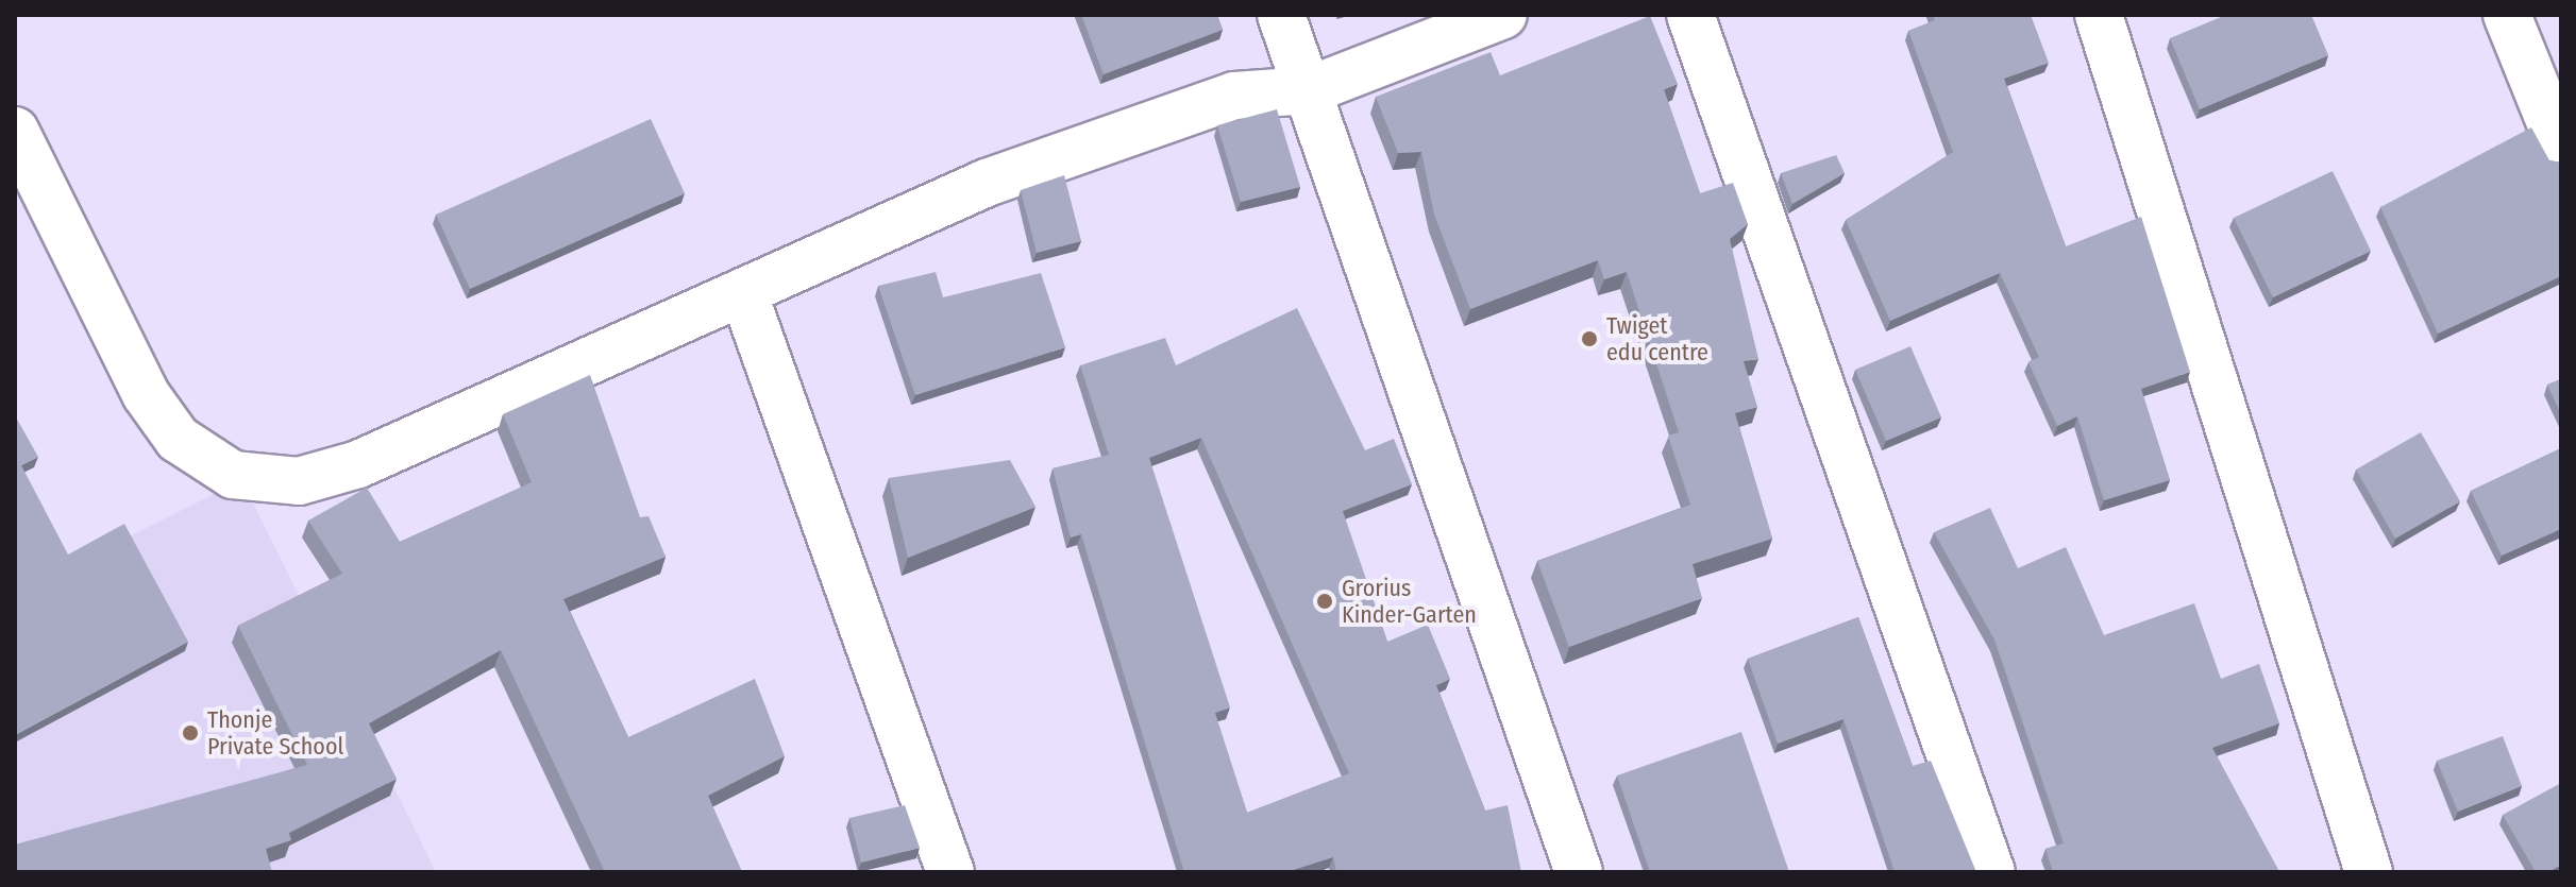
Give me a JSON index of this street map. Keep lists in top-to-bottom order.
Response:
{
  "places": ["Twiget edu centre", "Grorius Kinder-Garten", "Thonje Private School"]
}
